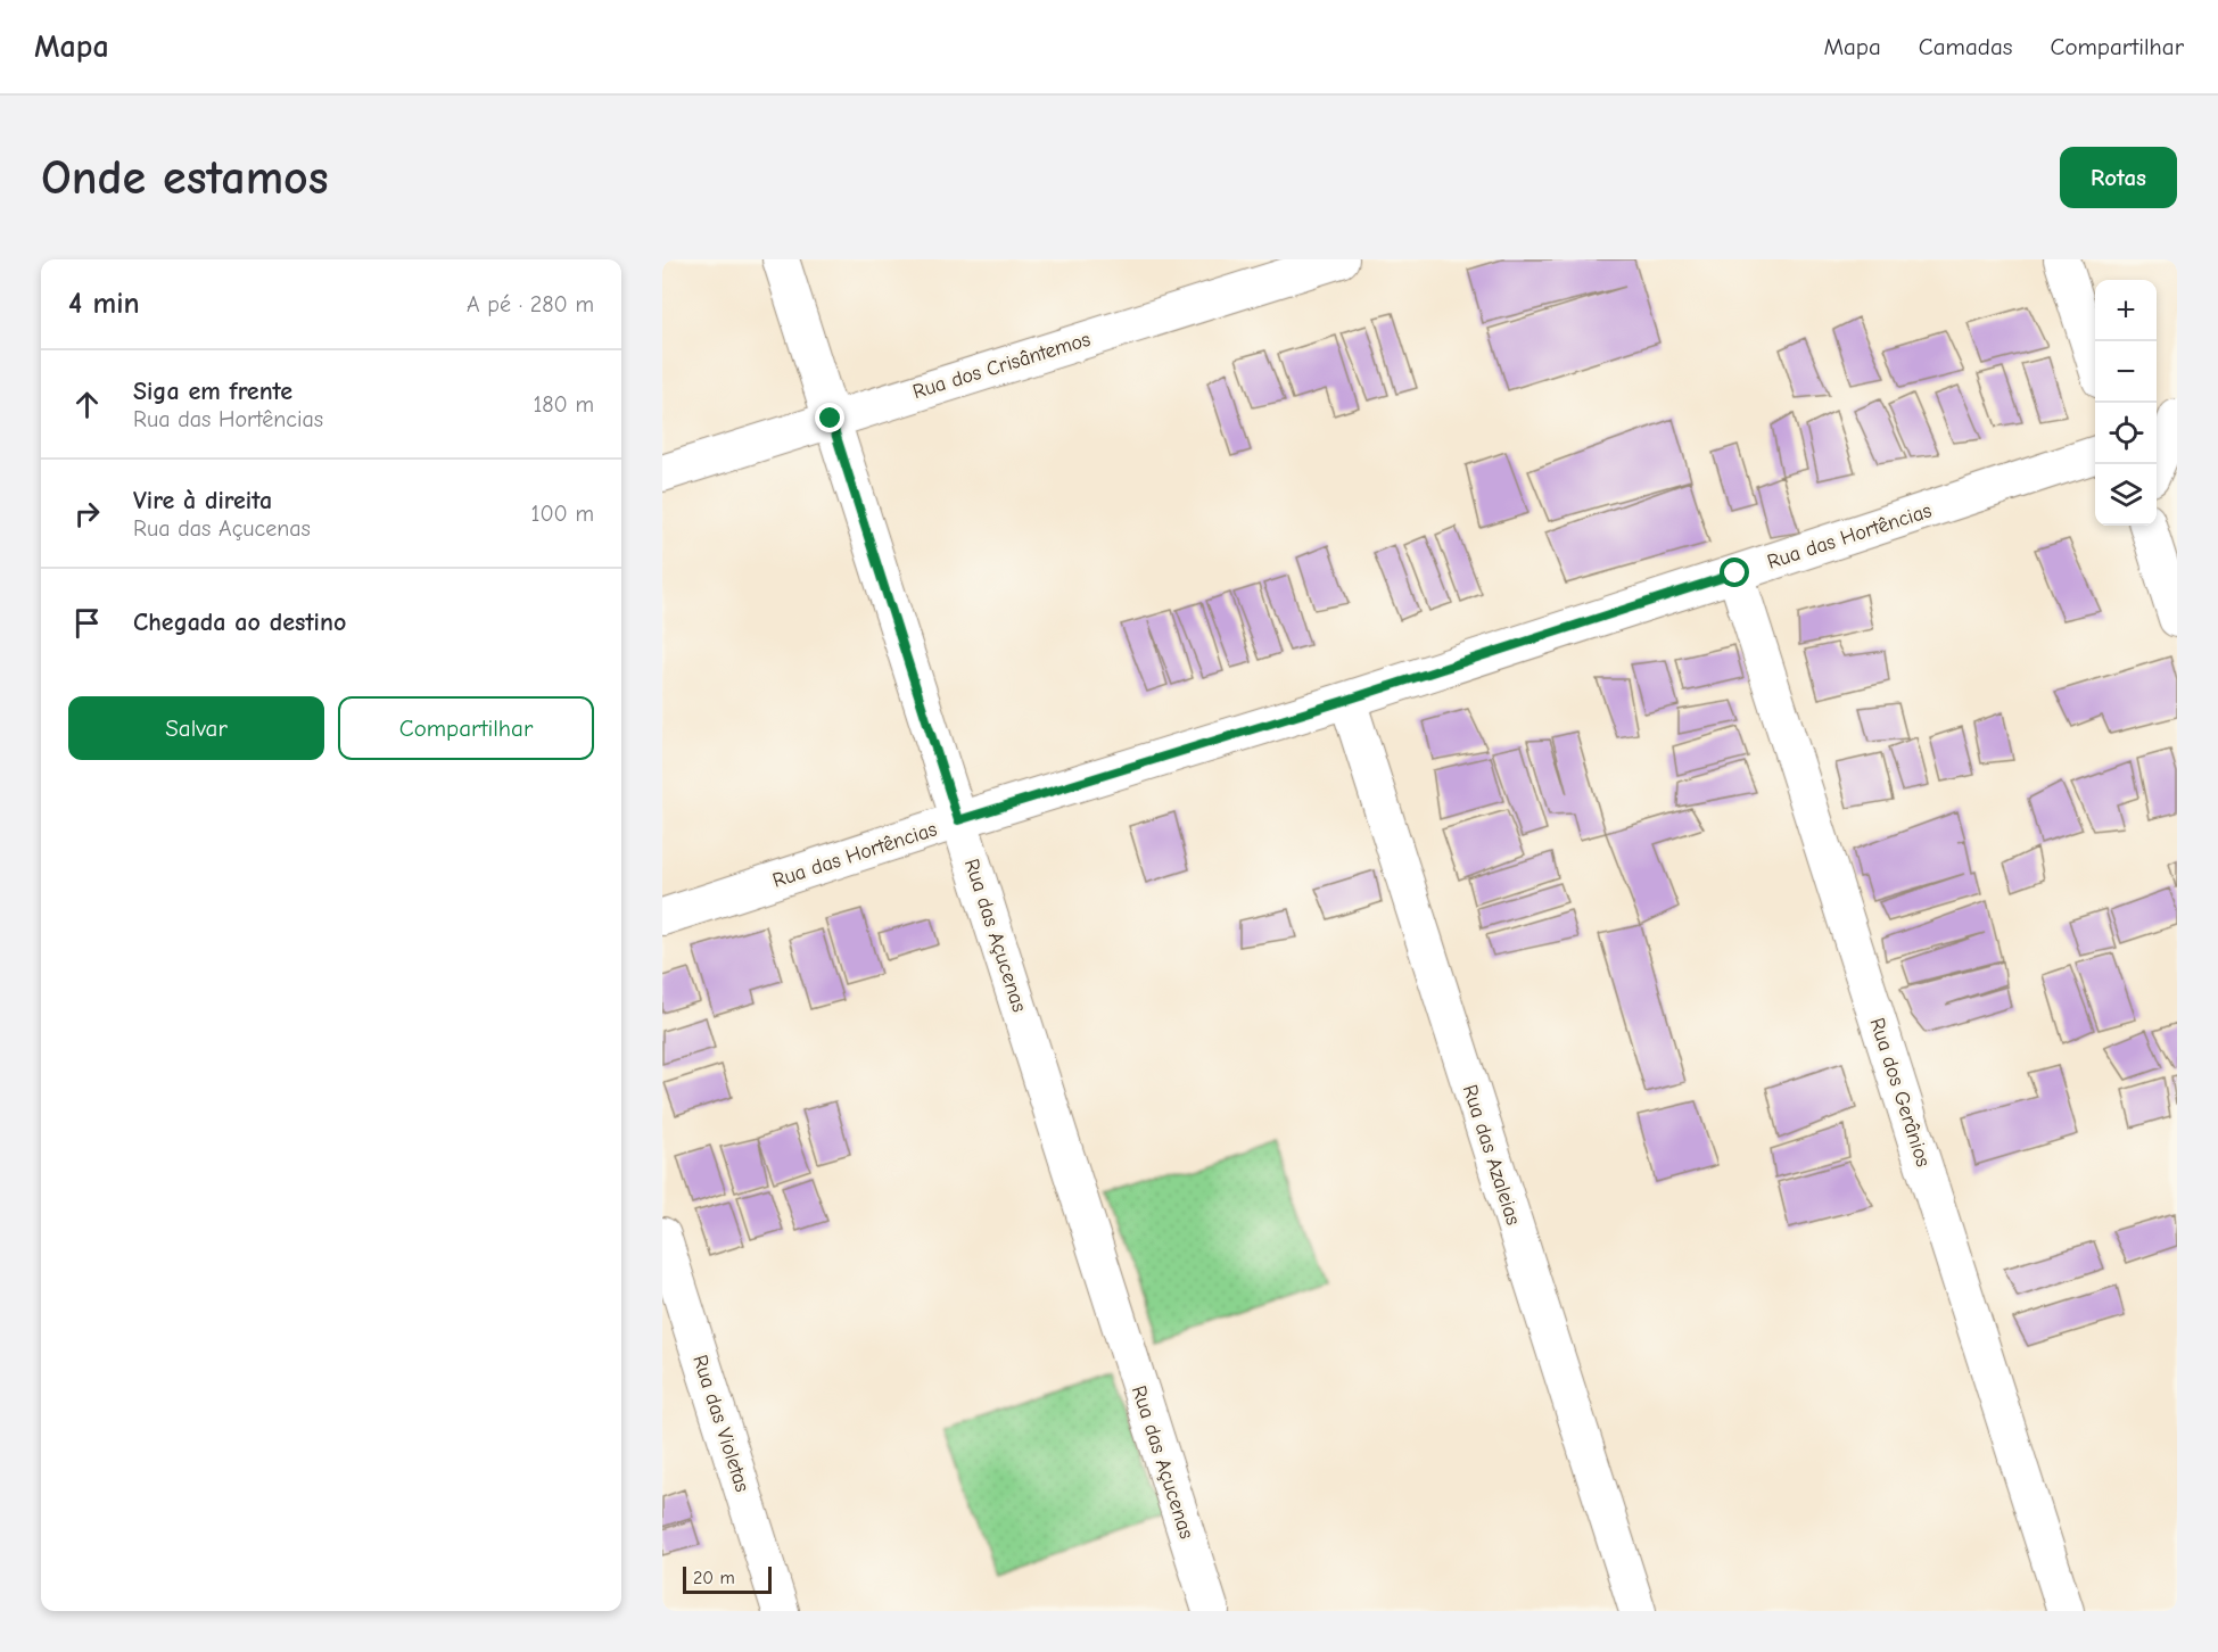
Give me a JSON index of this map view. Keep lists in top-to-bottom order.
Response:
{
  "streets": {
    "street": [
      "Rua dos Crisântemos",
      "Rua das Hortências",
      "Rua das Açucenas",
      "Rua dos Gerânios",
      "Rua das Azaleias",
      "Rua das Violetas"
    ]
  },
  "crossings": [
    ["Rua dos Crisântemos", "Rua das Açucenas"],
    ["Rua das Hortências", "Rua das Açucenas"],
    ["Rua das Hortências", "Rua dos Gerânios"],
    ["Rua das Hortências", "Rua das Azaleias"]
  ],
  "scale_bar": "20 m",
  "page": {
    "header": "Mapa",
    "nav": ["Mapa", "Camadas", "Compartilhar"],
    "buttons": [
      "Rotas",
      ["Salvar", "Compartilhar"]
    ],
    "title": "Onde estamos",
    "heading": ["4 min", "A pé · 280 m"],
    "map_buttons": ["+", "−"],
    "list": [
      ["Siga em frente", "Rua das Hortências", "180 m"],
      ["Vire à direita", "Rua das Açucenas", "100 m"],
      "Chegada ao destino"
    ],
    "scale": "20 m"
  }
}
